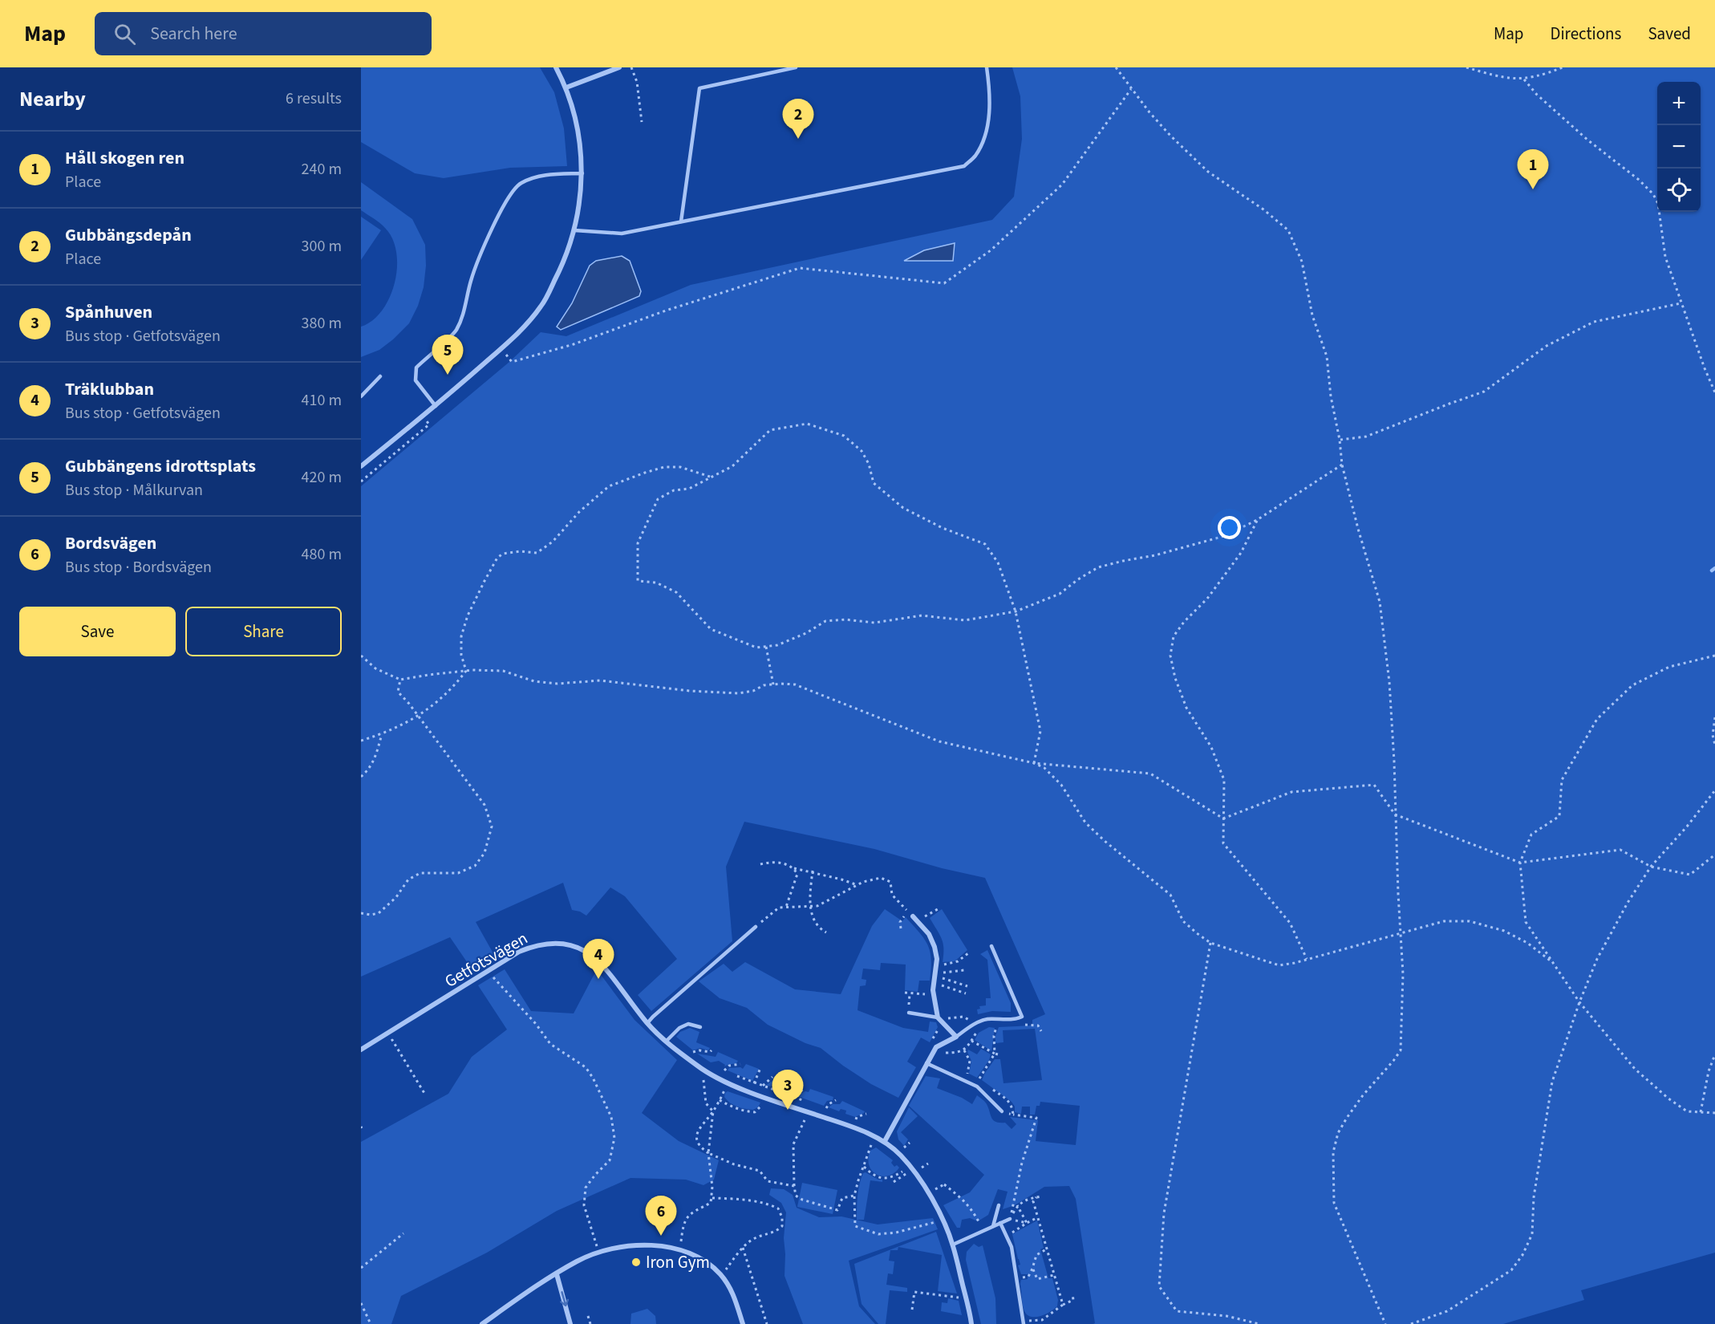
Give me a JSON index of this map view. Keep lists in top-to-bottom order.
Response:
{
  "streets": {
    "street": ["Getfotsvägen"]
  },
  "places": ["Iron Gym"],
  "page": {
    "header": "Map",
    "search": "Search here",
    "nav": ["Map", "Directions", "Saved"],
    "heading": ["Nearby", "6 results"],
    "map_buttons": ["+", "−"],
    "pins": [
      "2",
      "1",
      "5",
      "4",
      "3",
      "6"
    ],
    "list": [
      {
        "mark": "1",
        "name": "Håll skogen ren",
        "note": "Place",
        "value": "240 m"
      },
      {
        "mark": "2",
        "name": "Gubbängsdepån",
        "note": "Place",
        "value": "300 m"
      },
      {
        "mark": "3",
        "name": "Spånhuven",
        "note": "Bus stop · Getfotsvägen",
        "value": "380 m"
      },
      {
        "mark": "4",
        "name": "Träklubban",
        "note": "Bus stop · Getfotsvägen",
        "value": "410 m"
      },
      {
        "mark": "5",
        "name": "Gubbängens idrottsplats",
        "note": "Bus stop · Målkurvan",
        "value": "420 m"
      },
      {
        "mark": "6",
        "name": "Bordsvägen",
        "note": "Bus stop · Bordsvägen",
        "value": "480 m"
      }
    ],
    "buttons": ["Save", "Share"]
  }
}
